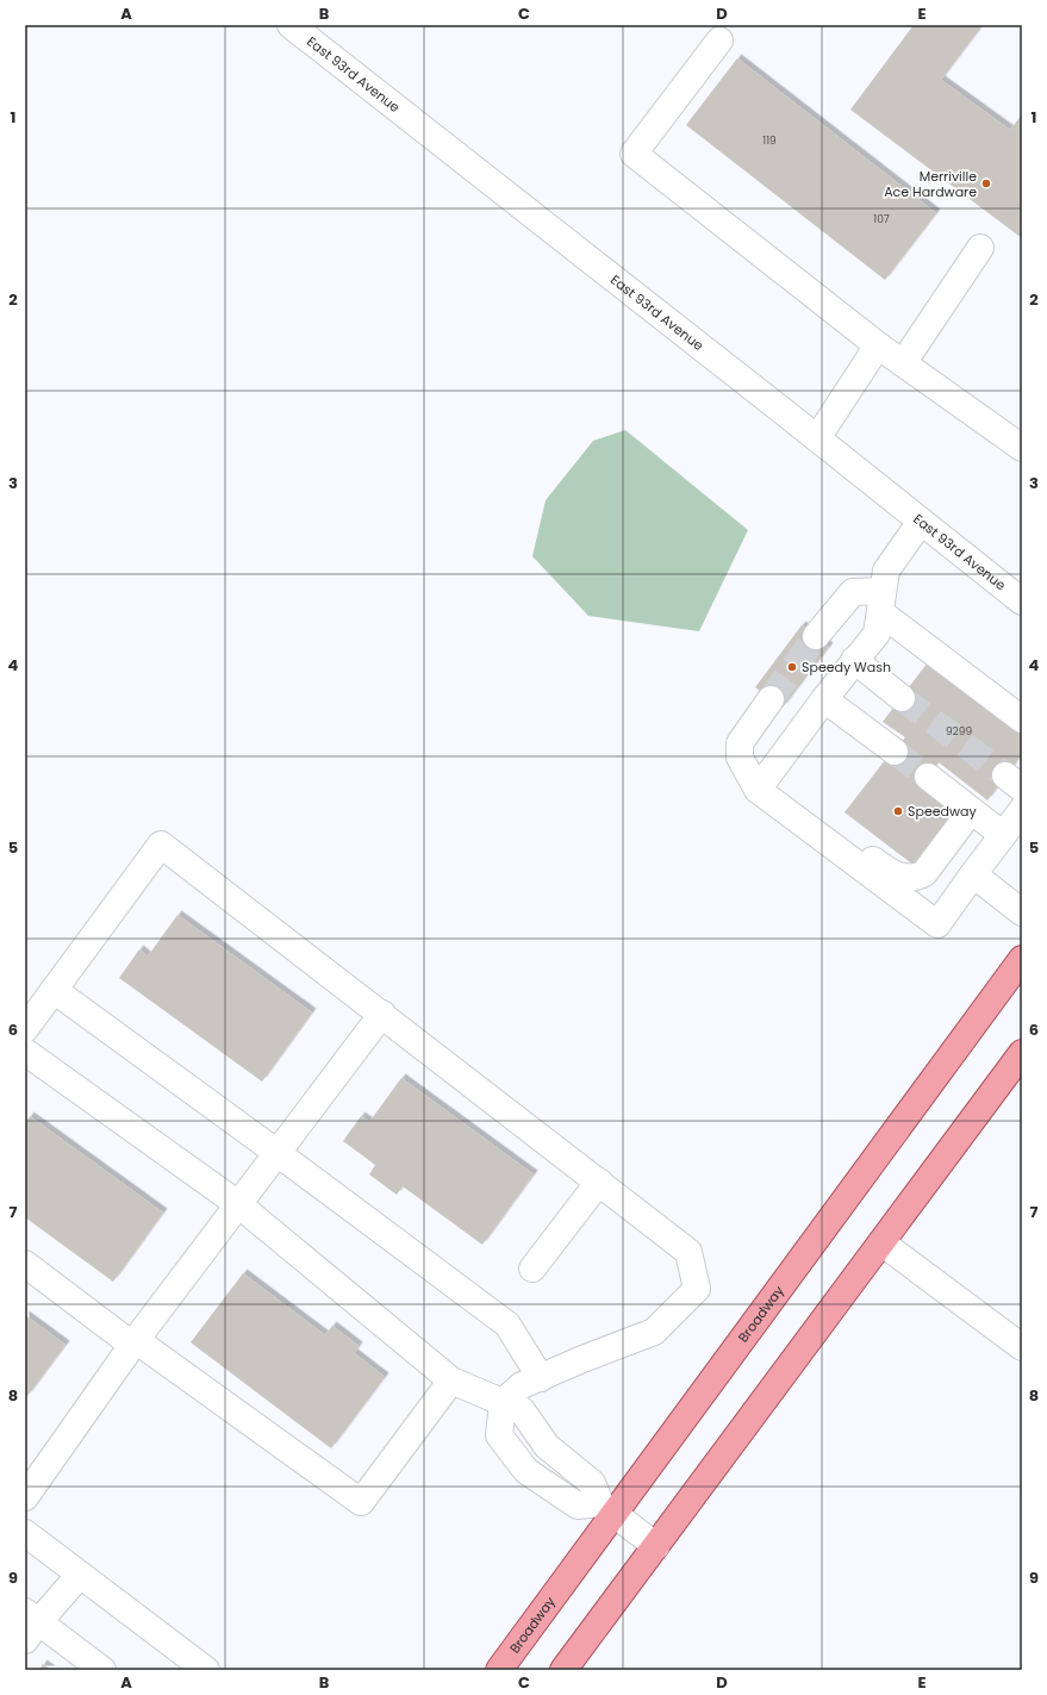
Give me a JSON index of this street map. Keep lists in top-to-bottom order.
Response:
{
  "streets": {
    "main road": ["Broadway"],
    "street": ["East 93rd Avenue"]
  },
  "places": ["Merriville Ace Hardware", "Speedy Wash", "Speedway"],
  "house_numbers": ["119", "107", "9299"],
  "grid": {
    "columns": [
      "A",
      "B",
      "C",
      "D",
      "E"
    ],
    "rows": [
      "1",
      "2",
      "3",
      "4",
      "5",
      "6",
      "7",
      "8",
      "9"
    ]
  }
}
